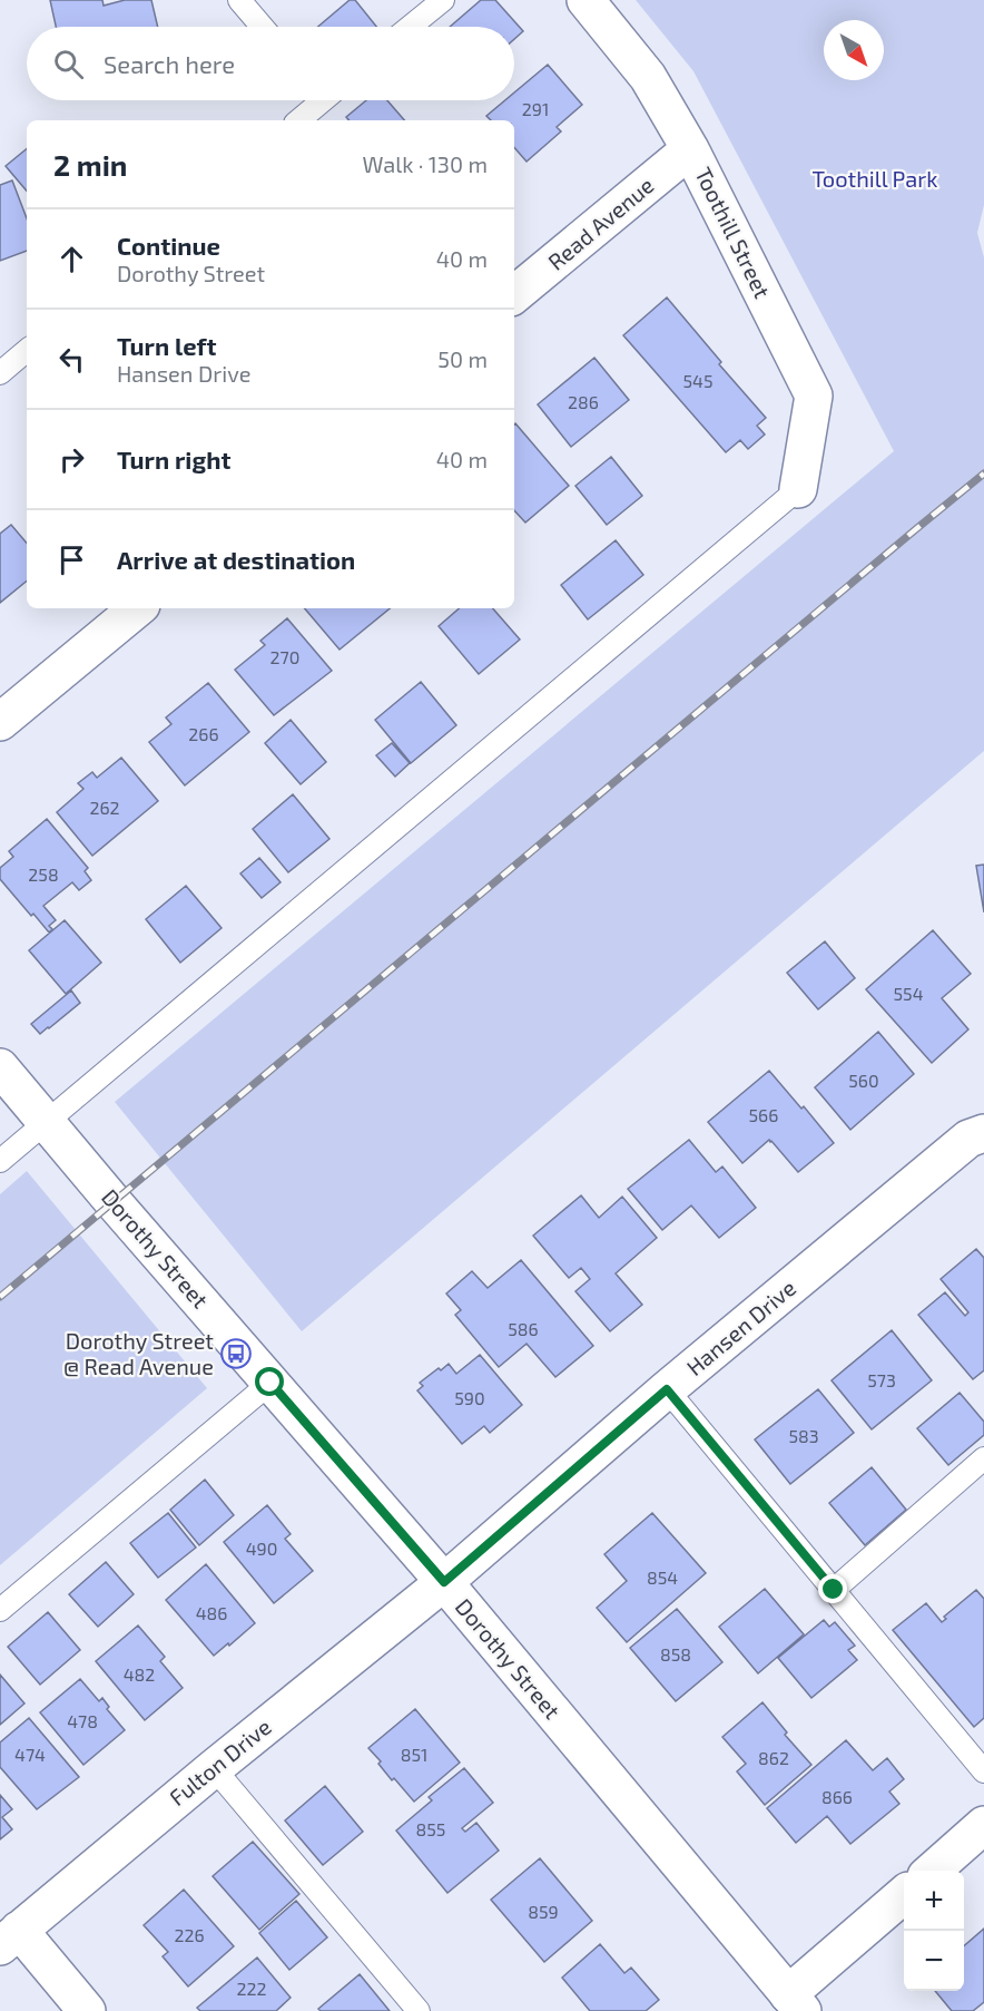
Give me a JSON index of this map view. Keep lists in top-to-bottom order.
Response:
{
  "streets": {
    "street": [
      "Read Avenue",
      "Toothill Street",
      "Dorothy Street",
      "Hansen Drive",
      "Fulton Drive"
    ]
  },
  "crossings": [
    ["Read Avenue", "Toothill Street"],
    ["Dorothy Street", "Hansen Drive"],
    ["Dorothy Street", "Fulton Drive"],
    ["Hansen Drive", "Fulton Drive"]
  ],
  "parks": ["Toothill Park"],
  "places": {
    "bus stop": ["Dorothy Street @ Read Avenue"]
  },
  "house_numbers": [
    "291",
    "545",
    "286",
    "270",
    "266",
    "262",
    "258",
    "554",
    "560",
    "566",
    "586",
    "573",
    "590",
    "583",
    "490",
    "854",
    "486",
    "858",
    "482",
    "478",
    "474",
    "851",
    "862",
    "866",
    "855",
    "859",
    "226",
    "222"
  ],
  "north": "bottom right",
  "page": {
    "search": "Search here",
    "heading": ["2 min", "Walk · 130 m"],
    "list": [
      ["Continue", "Dorothy Street", "40 m"],
      ["Turn left", "Hansen Drive", "50 m"],
      ["Turn right", "40 m"],
      "Arrive at destination"
    ],
    "map_buttons": ["+", "−"]
  }
}
